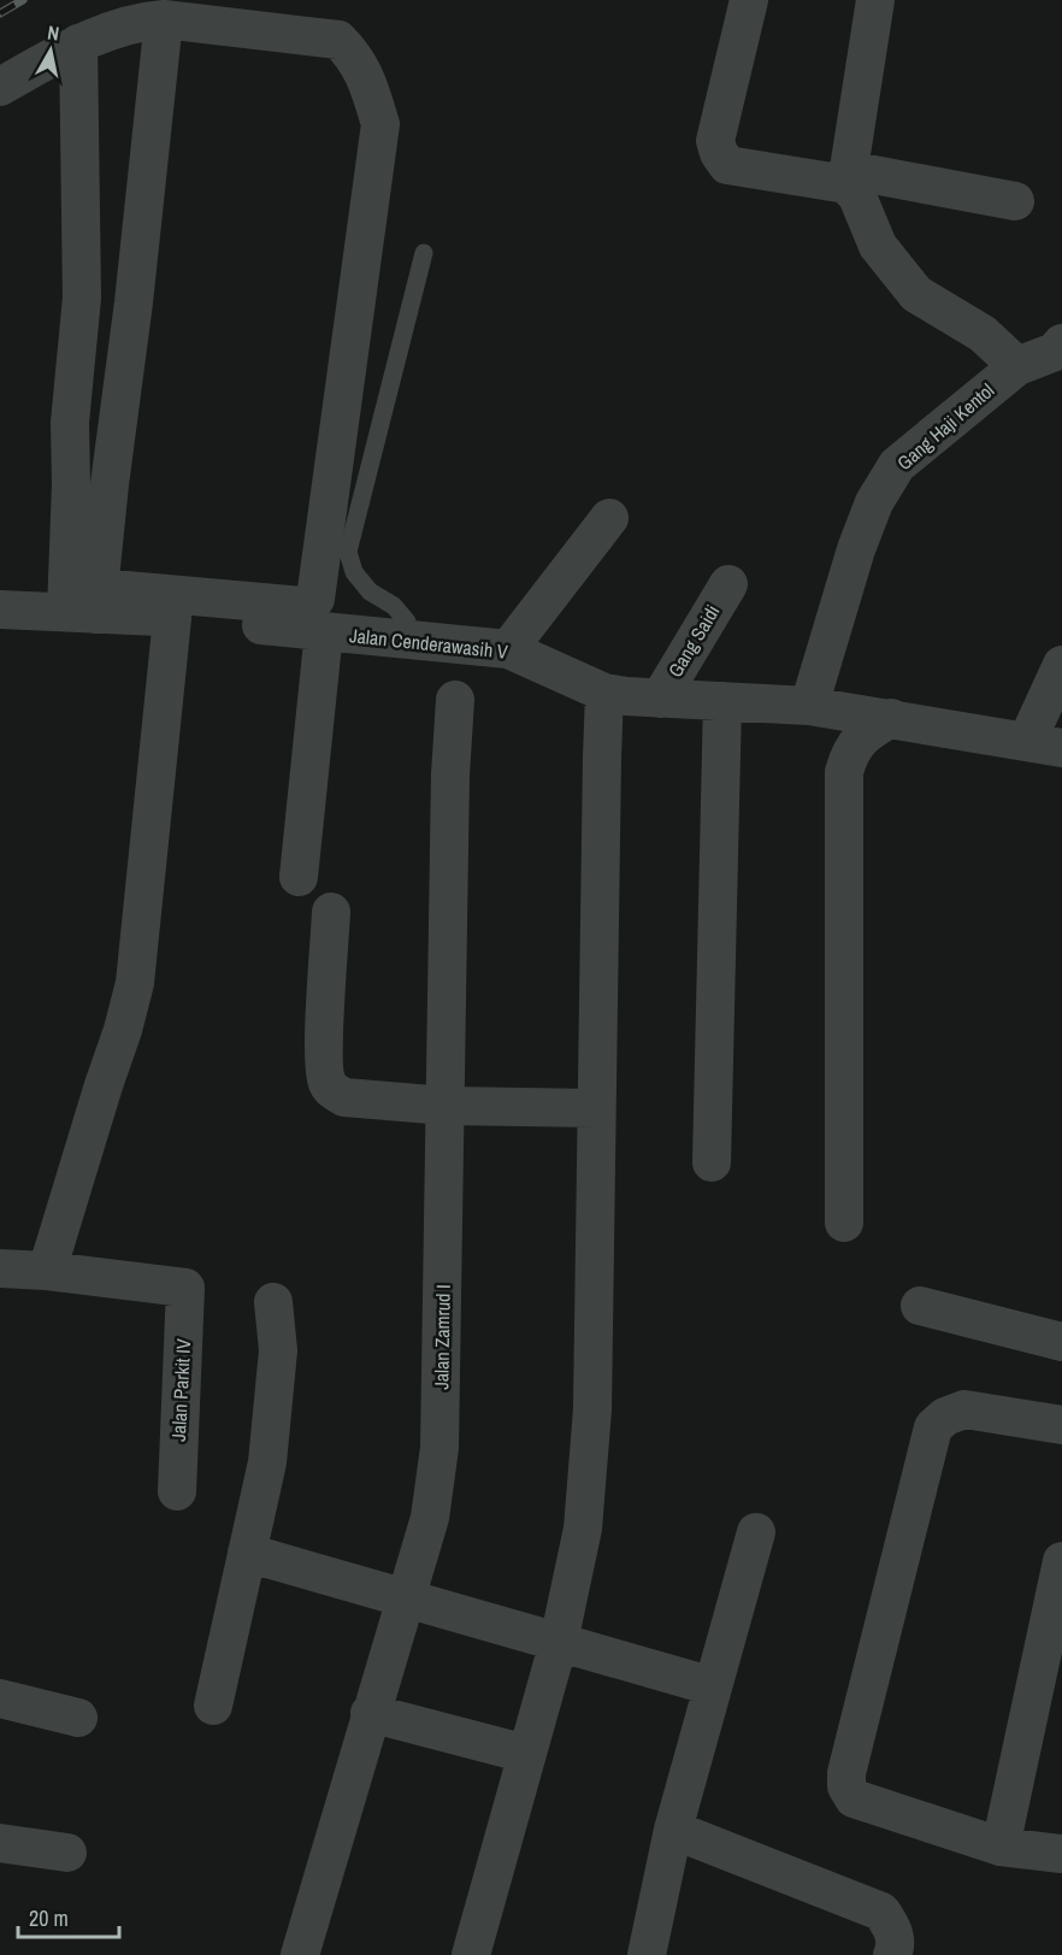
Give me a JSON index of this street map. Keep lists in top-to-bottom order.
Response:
{
  "streets": {
    "street": [
      "Gang Haji Kentol",
      "Gang Saidi",
      "Jalan Cenderawasih V",
      "Jalan Zamrud I",
      "Jalan Parkit IV"
    ]
  },
  "crossings": [
    ["Gang Haji Kentol", "Jalan Cenderawasih V"],
    ["Gang Saidi", "Jalan Cenderawasih V"]
  ],
  "scale_bar": "20 m",
  "north": "top"
}
